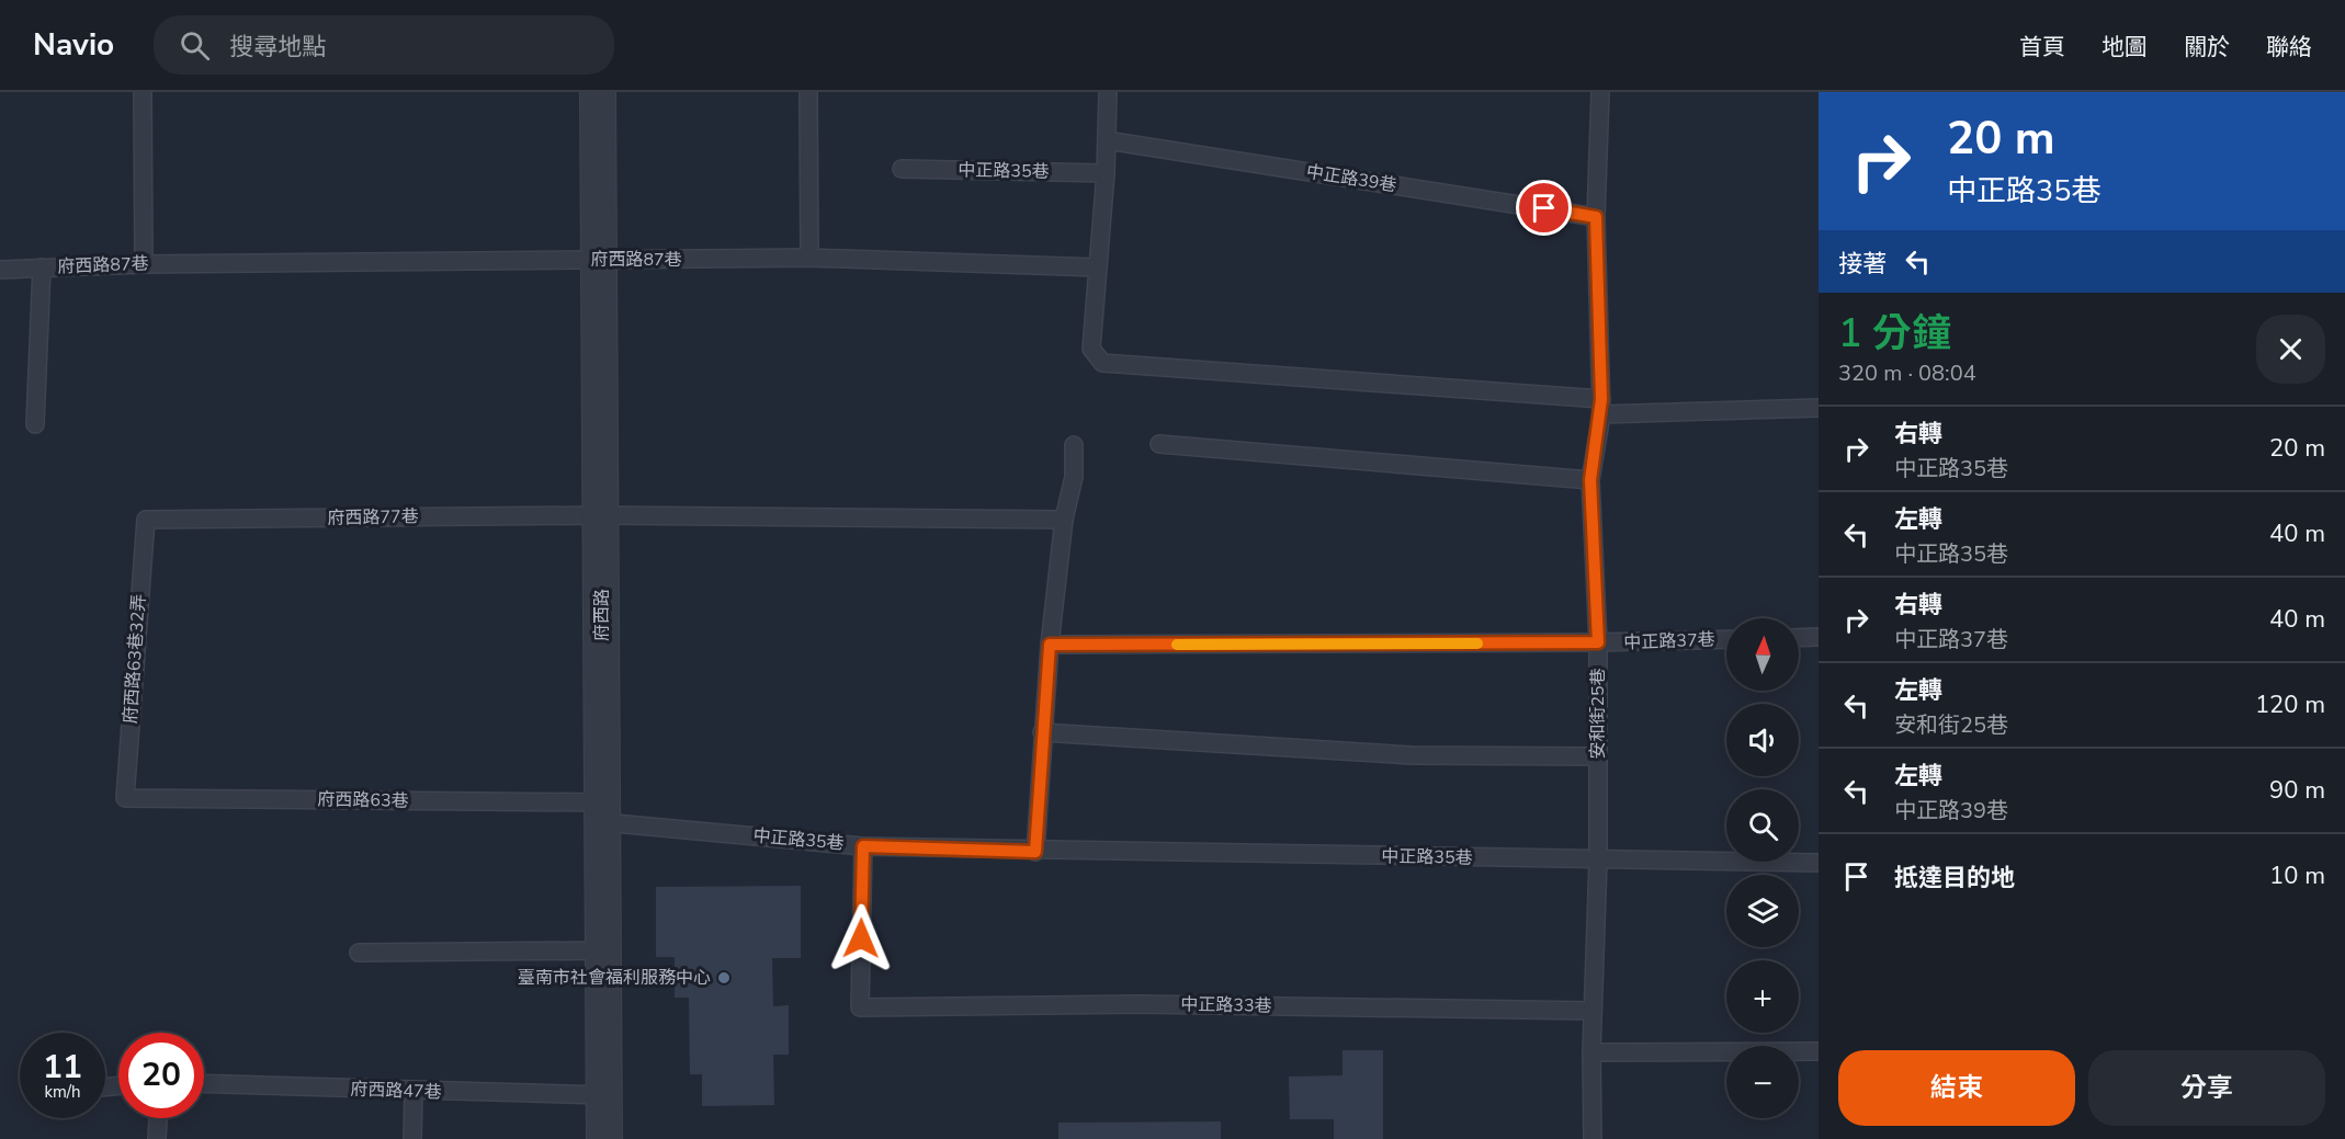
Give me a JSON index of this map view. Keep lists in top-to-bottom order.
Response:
{
  "streets": {
    "street": ["府西路"],
    "lane": [
      "中正路35巷",
      "中正路39巷",
      "府西路87巷",
      "府西路77巷",
      "中正路37巷",
      "府西路63巷32弄",
      "安和街25巷",
      "府西路63巷",
      "中正路33巷",
      "府西路47巷"
    ]
  },
  "crossings": [
    ["中正路35巷", "府西路"],
    ["中正路35巷", "安和街25巷"],
    ["中正路35巷", "府西路63巷"],
    ["中正路35巷", "中正路33巷"],
    ["中正路39巷", "安和街25巷"],
    ["府西路87巷", "府西路"],
    ["府西路77巷", "府西路"],
    ["府西路77巷", "府西路63巷32弄"],
    ["府西路", "府西路63巷"],
    ["府西路", "府西路47巷"],
    ["中正路37巷", "安和街25巷"],
    ["府西路63巷32弄", "府西路63巷"],
    ["安和街25巷", "中正路33巷"]
  ],
  "places": ["臺南市社會福利服務中心"],
  "north": "top",
  "page": {
    "header": "Navio",
    "search": "搜尋地點",
    "nav": [
      "首頁",
      "地圖",
      "關於",
      "聯絡"
    ],
    "turn": ["20 m", "中正路35巷"],
    "then": "接著",
    "heading": ["1 分鐘", "320 m · 08:04"],
    "list": [
      {
        "name": "右轉",
        "note": "中正路35巷",
        "value": "20 m"
      },
      {
        "name": "左轉",
        "note": "中正路35巷",
        "value": "40 m"
      },
      {
        "name": "右轉",
        "note": "中正路37巷",
        "value": "40 m"
      },
      {
        "name": "左轉",
        "note": "安和街25巷",
        "value": "120 m"
      },
      {
        "name": "左轉",
        "note": "中正路39巷",
        "value": "90 m"
      },
      {
        "name": "抵達目的地",
        "value": "10 m"
      }
    ],
    "map_buttons": ["+", "−"],
    "speed": "11 km/h",
    "limit": "20",
    "buttons": ["結束", "分享"]
  }
}
